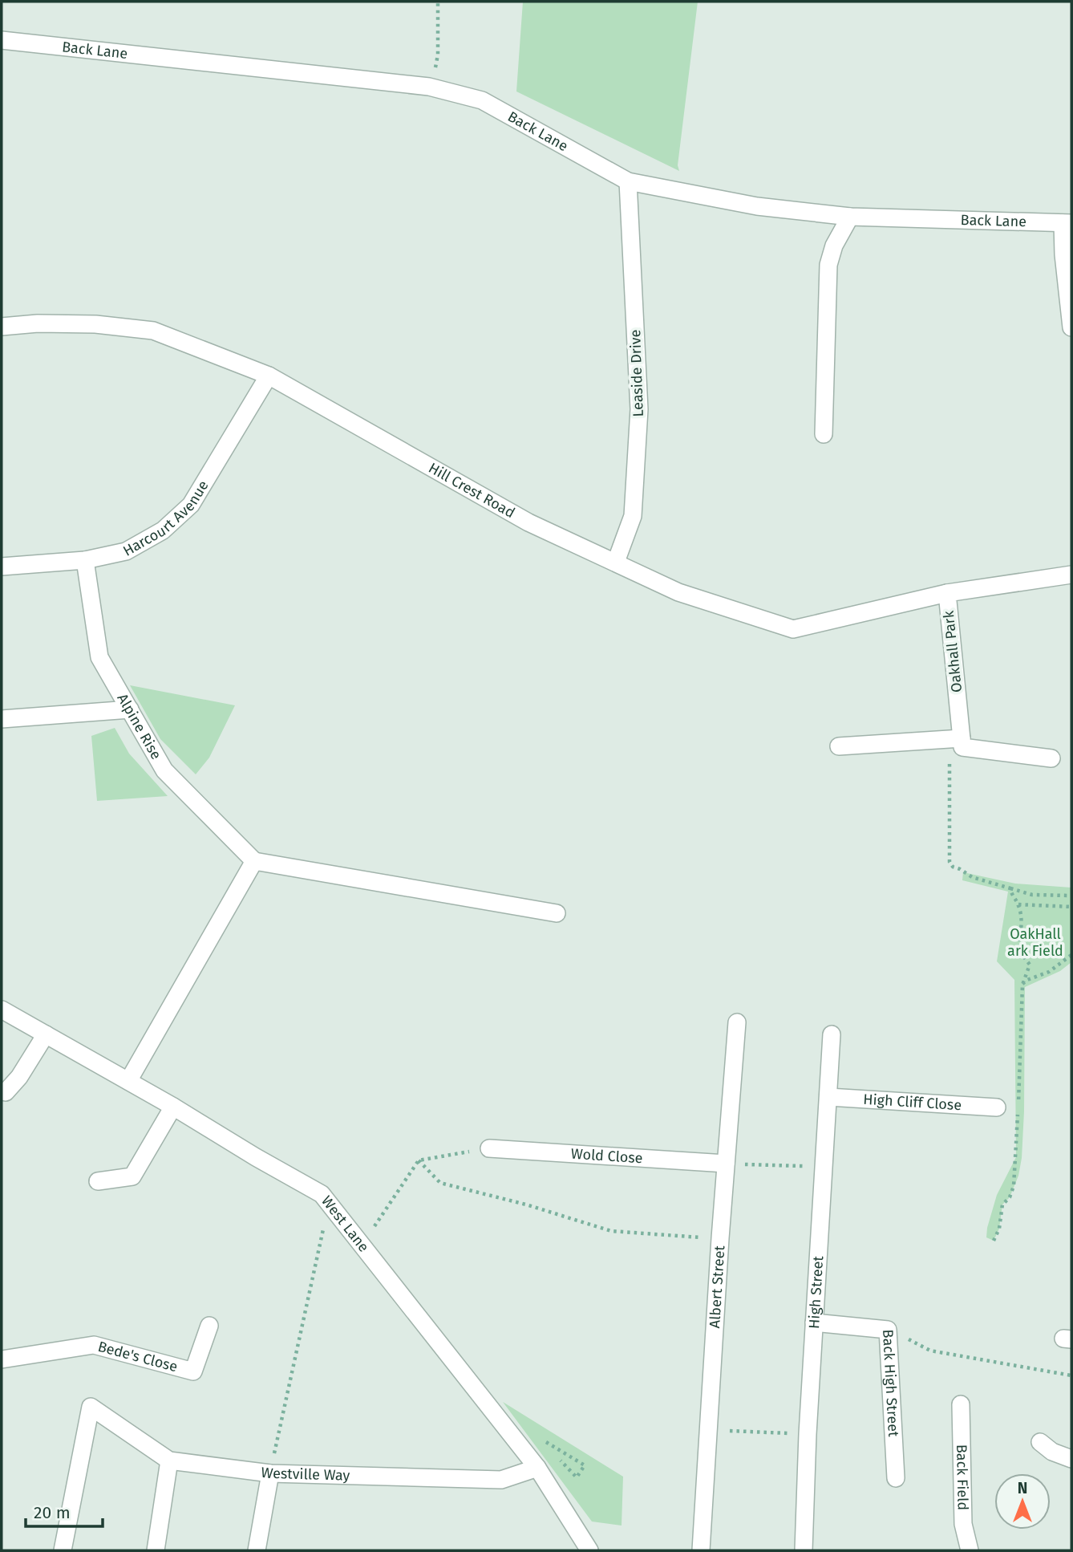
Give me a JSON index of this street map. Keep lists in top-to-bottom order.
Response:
{
  "streets": {
    "street": [
      "Back Lane",
      "Leaside Drive",
      "Hill Crest Road",
      "Harcourt Avenue",
      "Oakhall Park",
      "Alpine Rise",
      "High Cliff Close",
      "Wold Close",
      "West Lane",
      "Albert Street",
      "High Street",
      "Bede's Close",
      "Back High Street",
      "Westville Way",
      "Back Field"
    ]
  },
  "crossings": [
    ["Back Lane", "Leaside Drive"],
    ["Leaside Drive", "Hill Crest Road"],
    ["Hill Crest Road", "Harcourt Avenue"],
    ["Hill Crest Road", "Oakhall Park"],
    ["Harcourt Avenue", "Alpine Rise"],
    ["High Cliff Close", "High Street"],
    ["Wold Close", "Albert Street"],
    ["West Lane", "Westville Way"],
    ["High Street", "Back High Street"]
  ],
  "parks": ["OakHall ark Field"],
  "scale_bar": "20 m",
  "north": "top"
}
